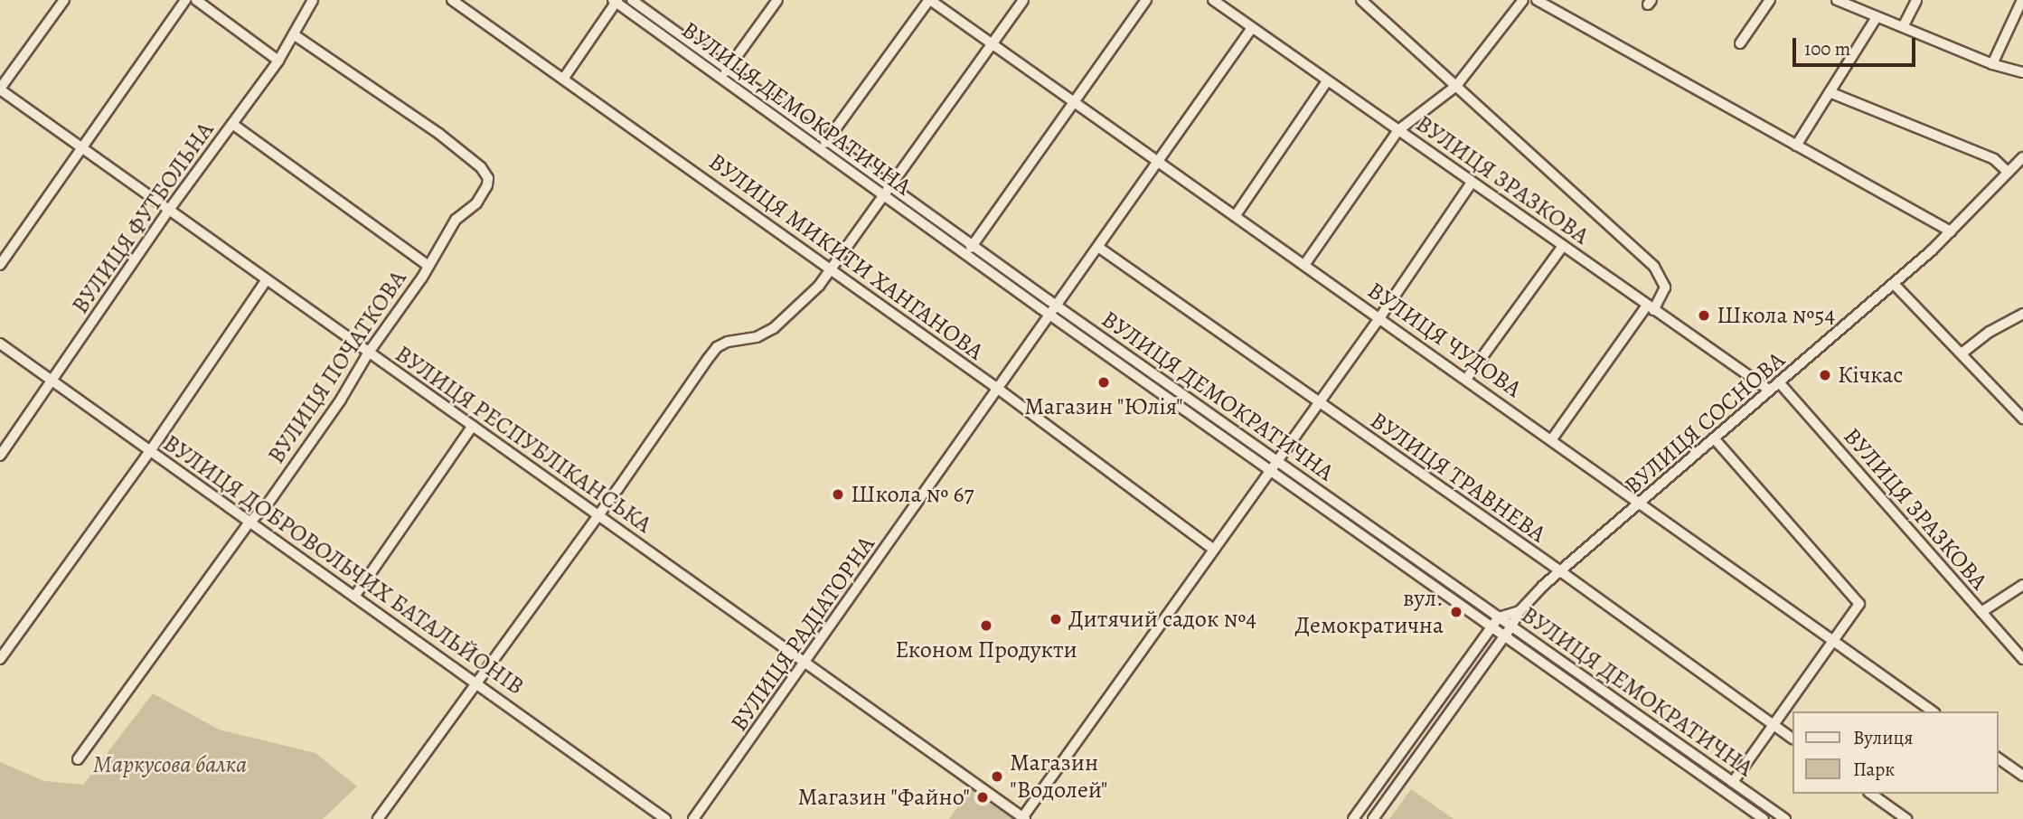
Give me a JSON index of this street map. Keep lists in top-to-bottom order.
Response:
{
  "streets": {
    "street": [
      "ВУЛИЦЯ ДЕМОКРАТИЧНА",
      "ВУЛИЦЯ ЗРАЗКОВА",
      "ВУЛИЦЯ ФУТБОЛЬНА",
      "ВУЛИЦЯ МИКИТИ ХАНГАНОВА",
      "ВУЛИЦЯ ЧУДОВА",
      "ВУЛИЦЯ ПОЧАТКОВА",
      "ВУЛИЦЯ СОСНОВА",
      "ВУЛИЦЯ РЕСПУБЛІКАНСЬКА",
      "ВУЛИЦЯ ТРАВНЕВА",
      "ВУЛИЦЯ ДОБРОВОЛЬЧИХ БАТАЛЬЙОНІВ",
      "ВУЛИЦЯ РАДІАТОРНА"
    ]
  },
  "crossings": [
    ["ВУЛИЦЯ ДЕМОКРАТИЧНА", "ВУЛИЦЯ РАДІАТОРНА"],
    ["ВУЛИЦЯ ЗРАЗКОВА", "ВУЛИЦЯ СОСНОВА"],
    ["ВУЛИЦЯ ФУТБОЛЬНА", "ВУЛИЦЯ ПОЧАТКОВА"],
    ["ВУЛИЦЯ ФУТБОЛЬНА", "ВУЛИЦЯ РЕСПУБЛІКАНСЬКА"],
    ["ВУЛИЦЯ ФУТБОЛЬНА", "ВУЛИЦЯ ДОБРОВОЛЬЧИХ БАТАЛЬЙОНІВ"],
    ["ВУЛИЦЯ МИКИТИ ХАНГАНОВА", "ВУЛИЦЯ РАДІАТОРНА"],
    ["ВУЛИЦЯ ЧУДОВА", "ВУЛИЦЯ СОСНОВА"],
    ["ВУЛИЦЯ ПОЧАТКОВА", "ВУЛИЦЯ РЕСПУБЛІКАНСЬКА"],
    ["ВУЛИЦЯ ПОЧАТКОВА", "ВУЛИЦЯ ДОБРОВОЛЬЧИХ БАТАЛЬЙОНІВ"],
    ["ВУЛИЦЯ СОСНОВА", "ВУЛИЦЯ ТРАВНЕВА"],
    ["ВУЛИЦЯ РЕСПУБЛІКАНСЬКА", "ВУЛИЦЯ РАДІАТОРНА"]
  ],
  "parks": ["Маркусова балка"],
  "places": [
    "Школа №54",
    "Кічкас",
    "Магазин \"Юлія\"",
    "Школа № 67",
    "вул. Демократична",
    "Дитячий садок №4",
    "Економ Продукти",
    "Магазин \"Водолей\"",
    "Магазин \"Файно\""
  ],
  "legend": ["Вулиця", "Парк"],
  "scale_bar": "100 m"
}
